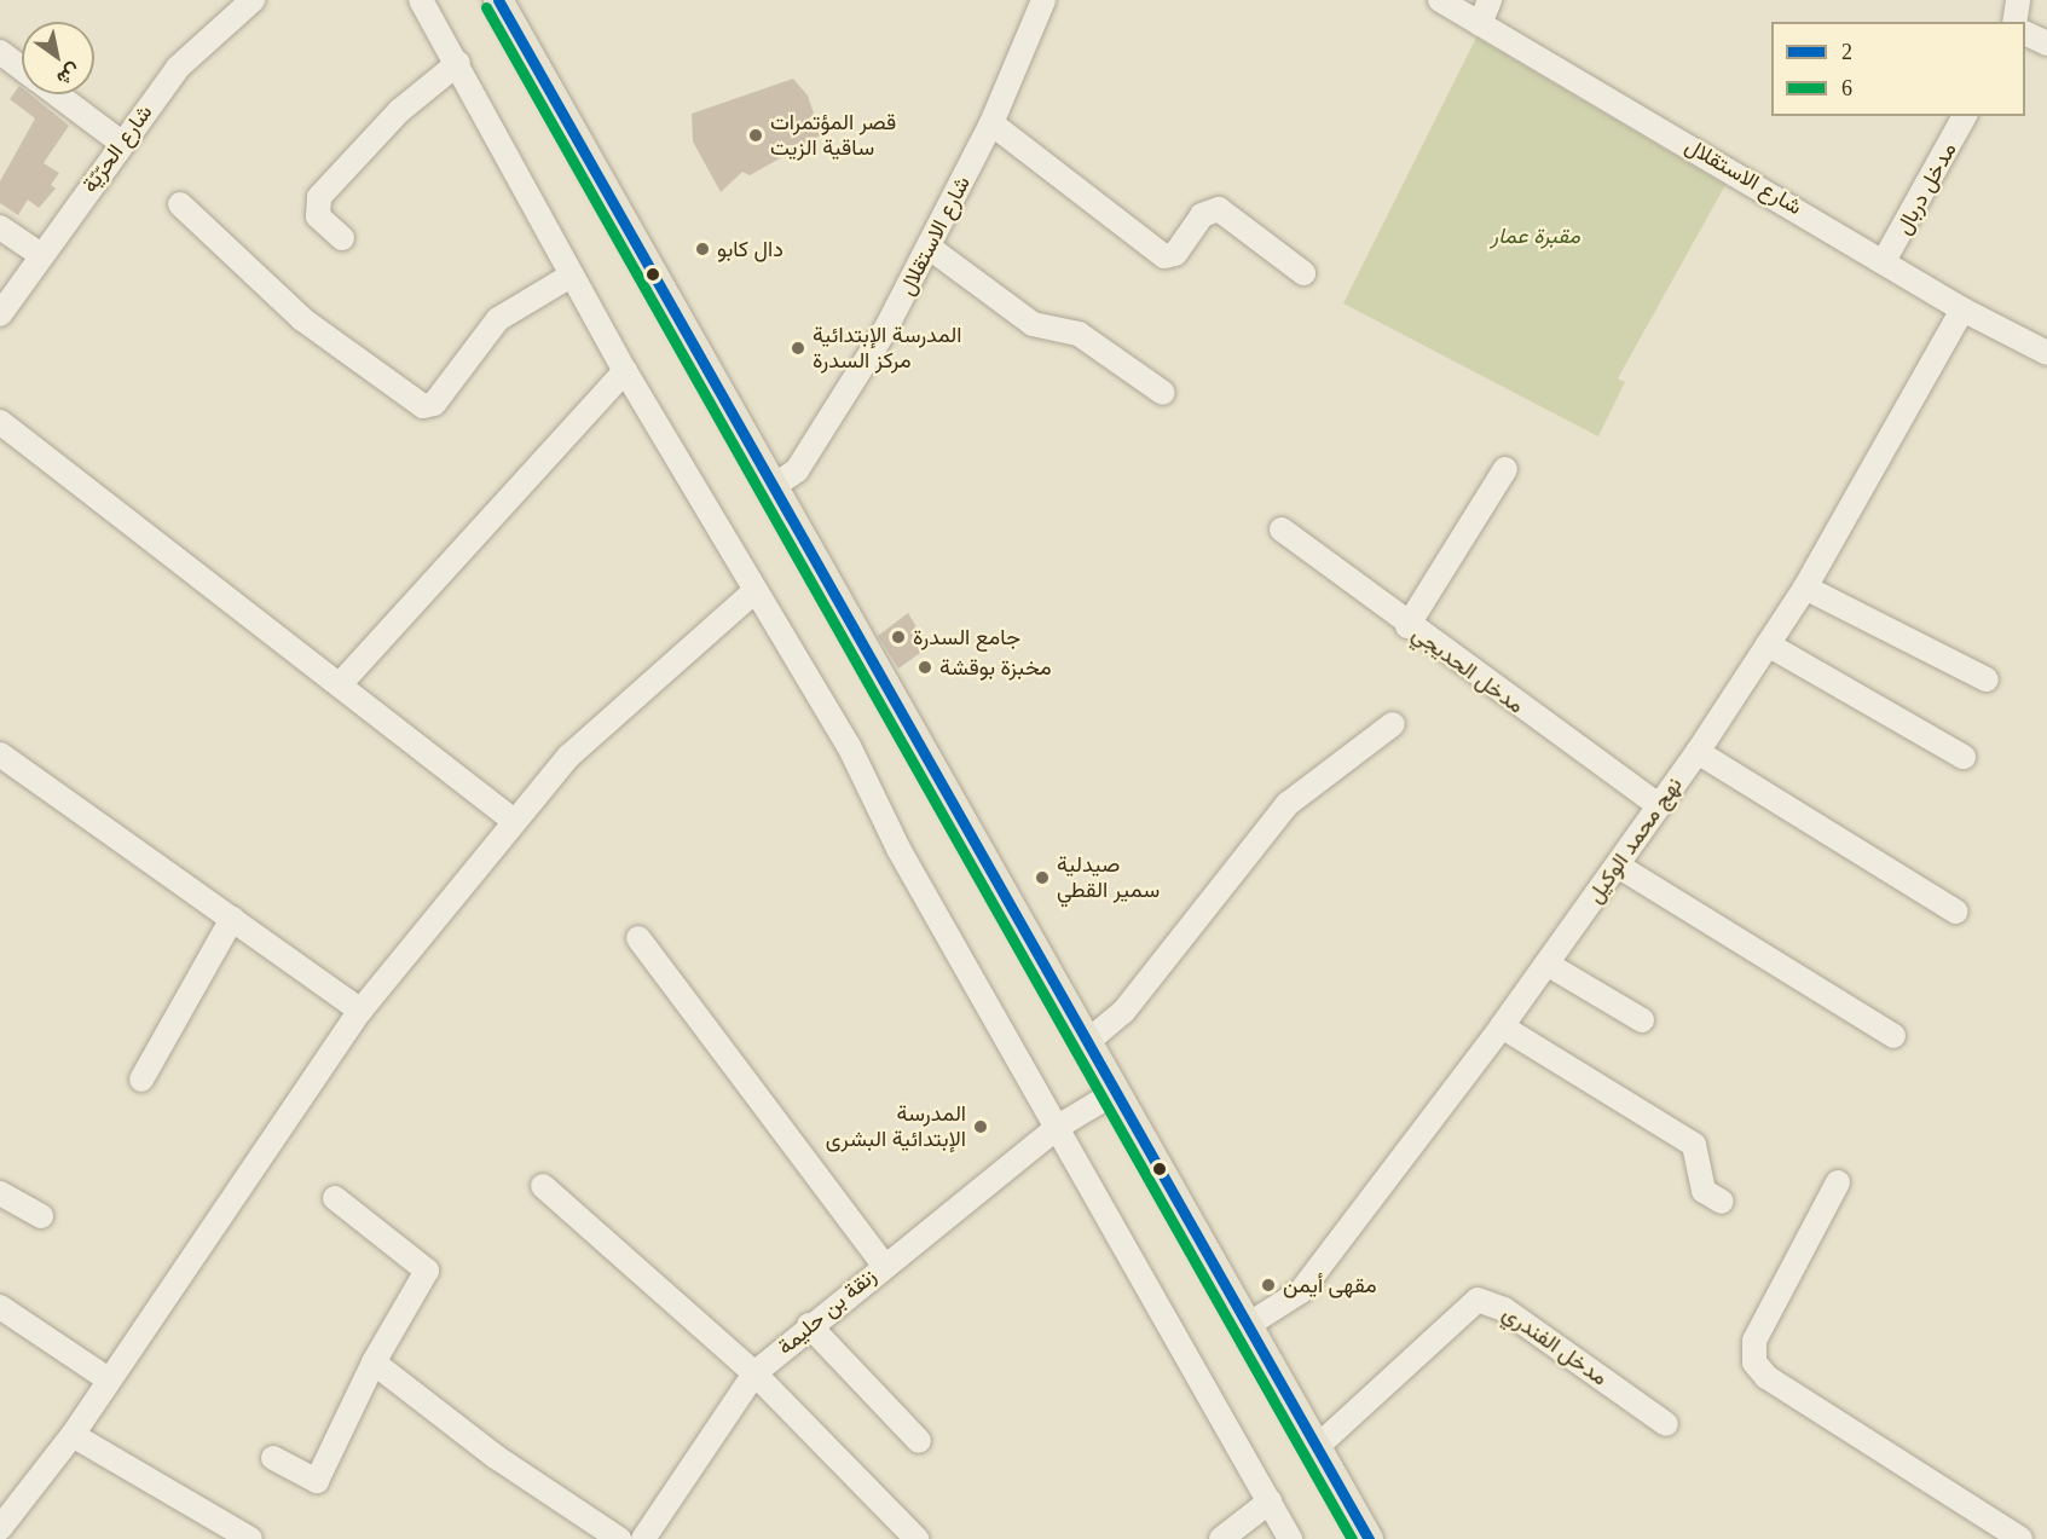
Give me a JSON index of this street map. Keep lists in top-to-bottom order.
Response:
{
  "streets": {
    "street": [
      "شارع الحرّيّة",
      "شارع الاستقلال",
      "مدخل دربال",
      "مدخل الحديجي",
      "نهج محمد الوكيل",
      "زنقة بن حليمة",
      "مدخل الفندري"
    ]
  },
  "crossings": [
    ["شارع الاستقلال", "مدخل دربال"],
    ["شارع الاستقلال", "نهج محمد الوكيل"],
    ["مدخل الحديجي", "نهج محمد الوكيل"]
  ],
  "parks": ["مقبرة عمار"],
  "places": [
    "قصر المؤتمرات ساقية الزيت",
    "دال كابو",
    "المدرسة الإبتدائية مركز السدرة",
    "جامع السدرة",
    "مخبزة بوقشة",
    "صيدلية سمير القطي",
    "المدرسة الإبتدائية البشرى",
    "مقهى أيمن"
  ],
  "lines": ["transit line 2", "transit line 6"],
  "legend": ["2", "6"],
  "north": "bottom right"
}
